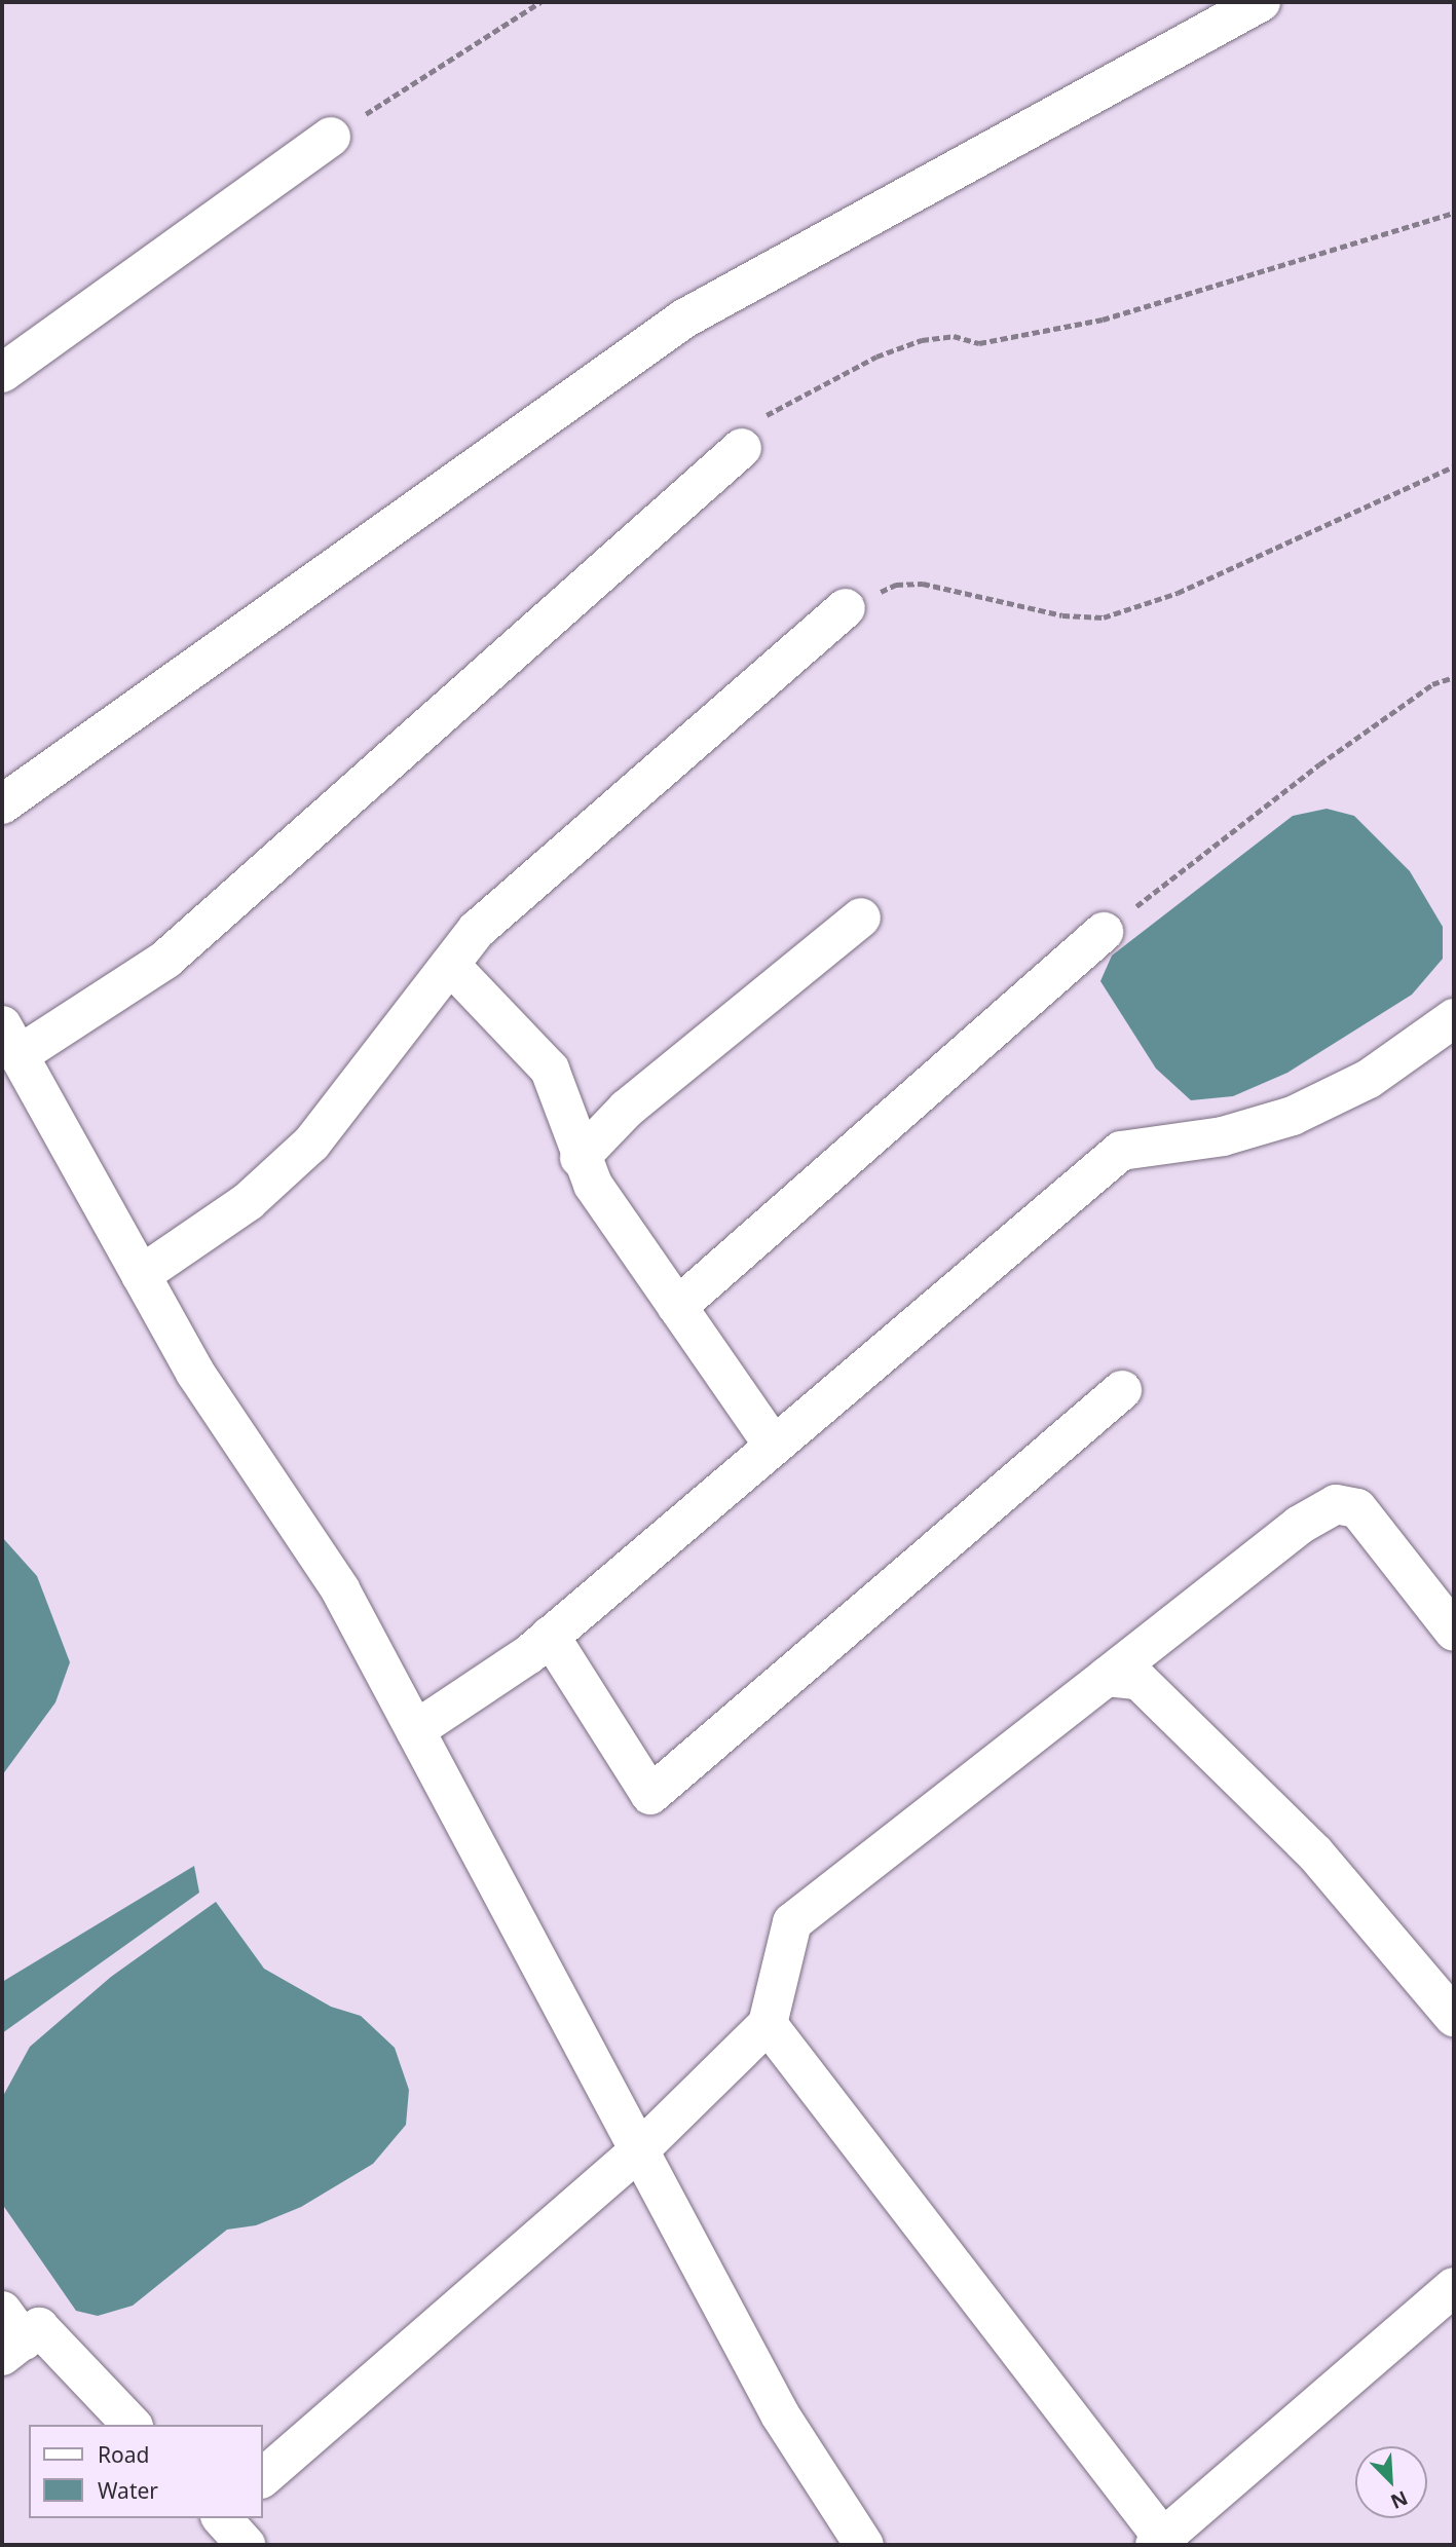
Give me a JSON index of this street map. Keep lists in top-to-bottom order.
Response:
{
  "legend": ["Road", "Water"],
  "north": "bottom right"
}
